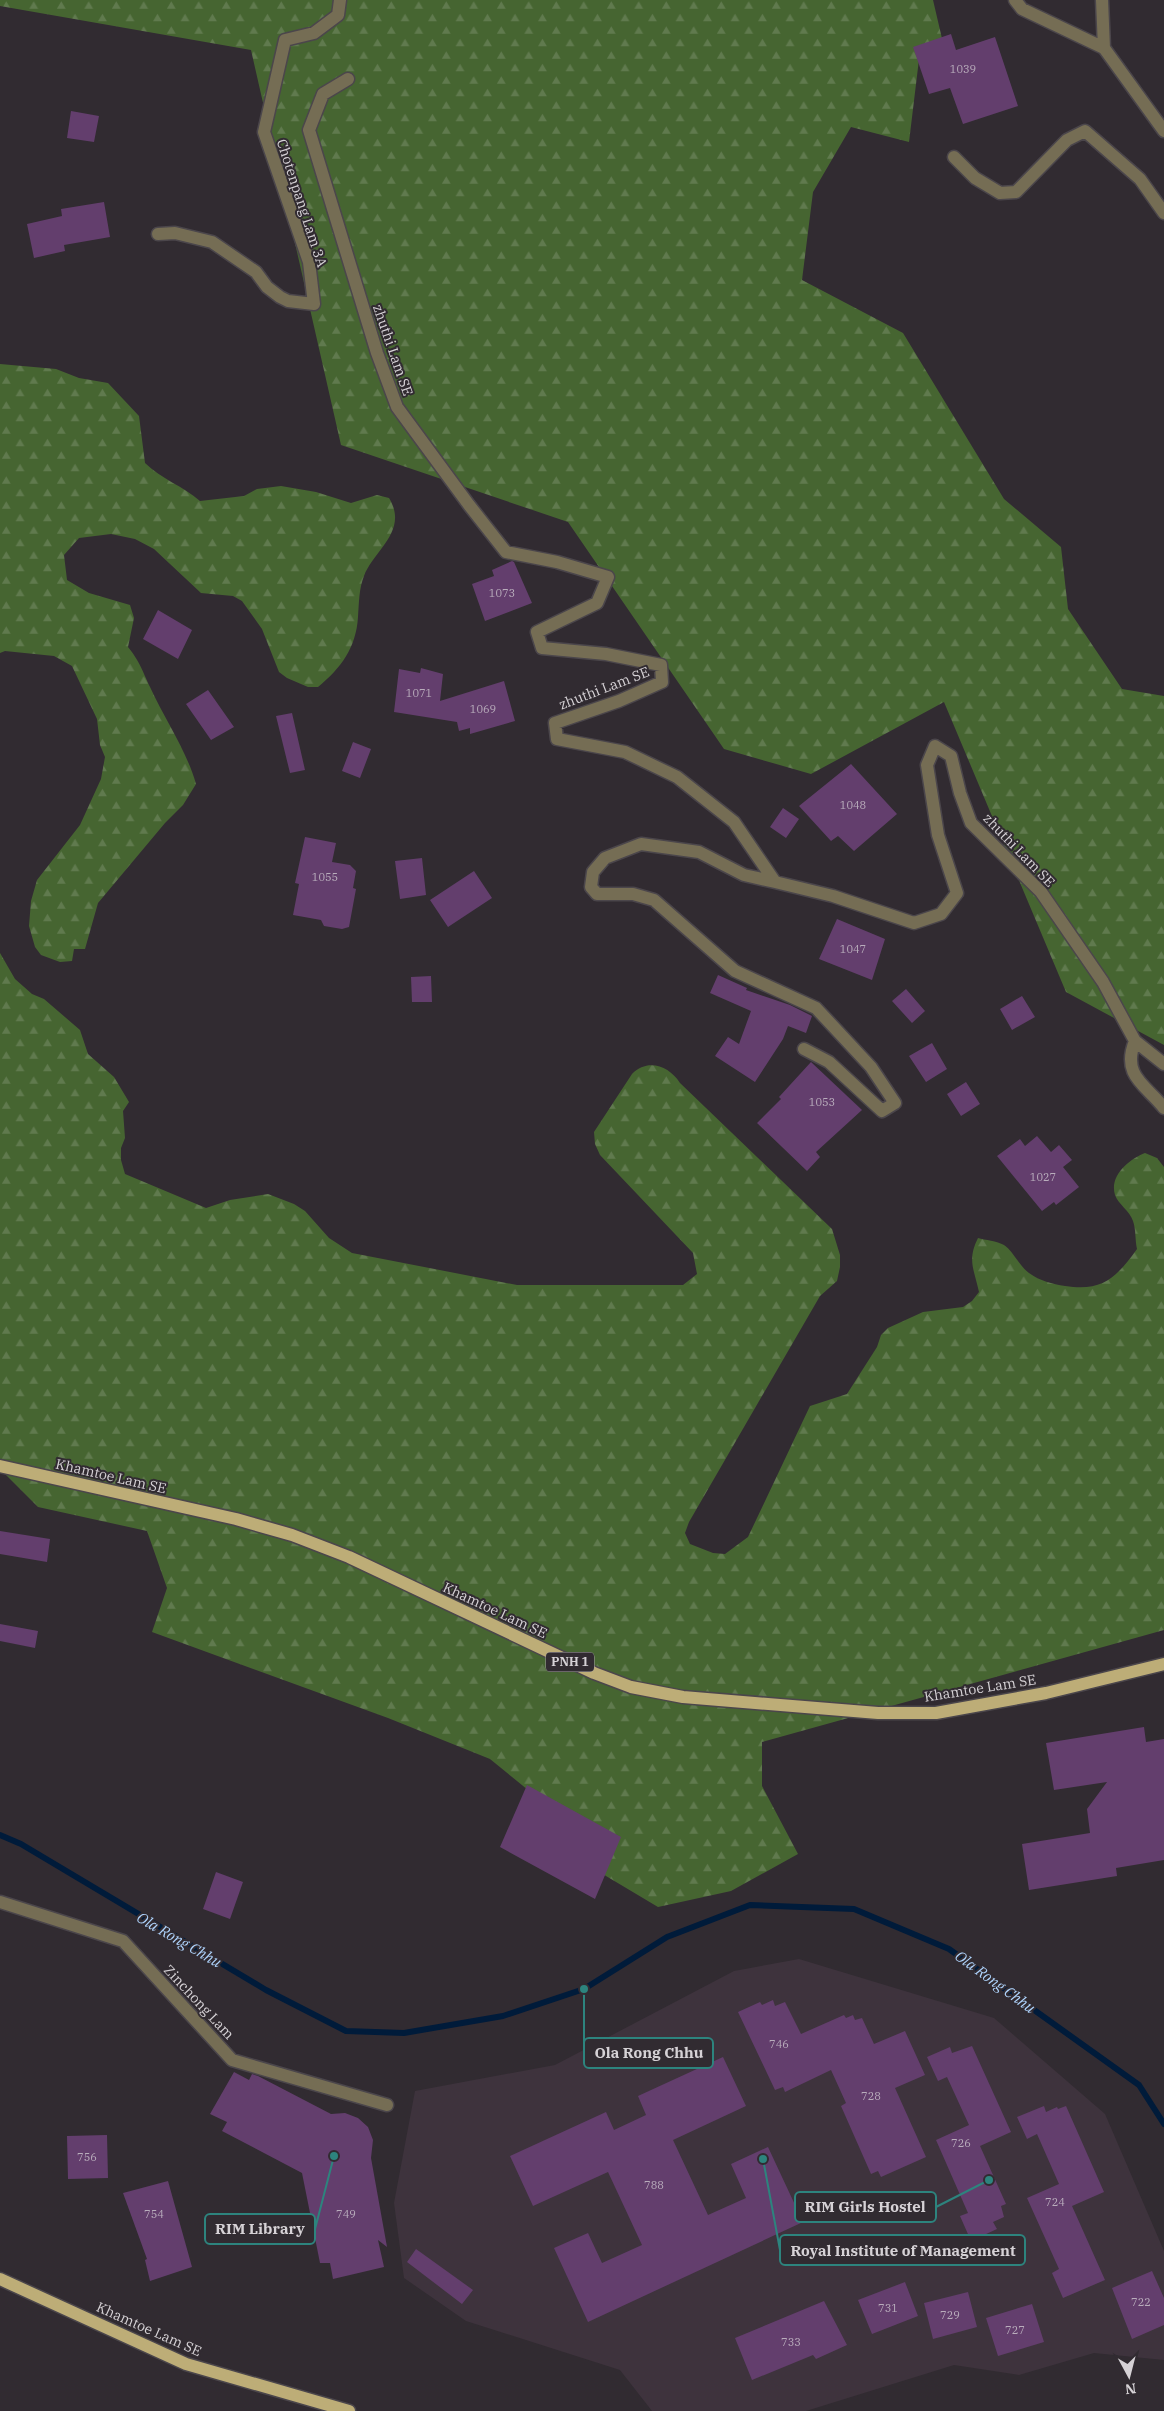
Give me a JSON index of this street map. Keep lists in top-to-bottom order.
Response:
{
  "streets": {
    "main road": ["Khamtoe Lam SE", "PNH 1"],
    "street": ["Chotenpang Lam 3A", "zhuthi Lam SE", "Zinchong Lam"]
  },
  "water": ["Ola Rong Chhu"],
  "places": [
    "Ola Rong Chhu",
    "RIM Library",
    "Royal Institute of Management",
    "RIM Girls Hostel"
  ],
  "house_numbers": [
    "1039",
    "1073",
    "1071",
    "1069",
    "1048",
    "1055",
    "1047",
    "1053",
    "1027",
    "746",
    "728",
    "726",
    "756",
    "788",
    "724",
    "754",
    "749",
    "722",
    "731",
    "729",
    "727",
    "733"
  ],
  "north": "bottom"
}
